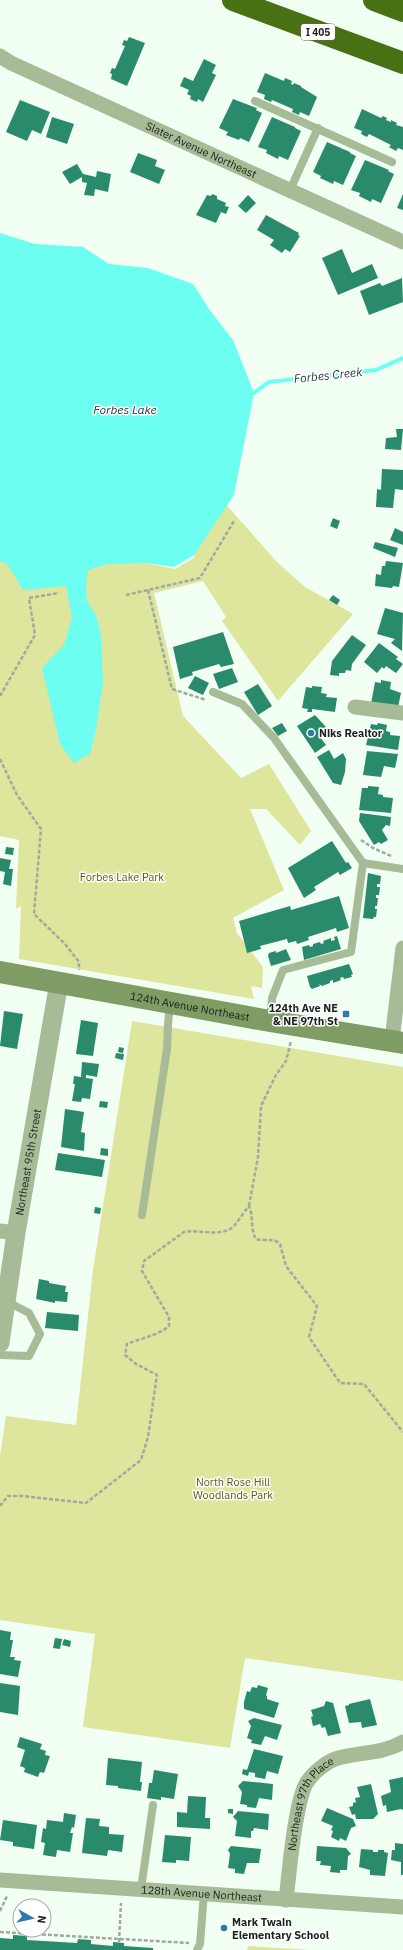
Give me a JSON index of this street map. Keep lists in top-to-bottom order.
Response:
{
  "streets": {
    "highway": ["I 405"],
    "main road": ["124th Avenue Northeast"],
    "street": [
      "Slater Avenue Northeast",
      "Northeast 95th Street",
      "Northeast 97th Place",
      "128th Avenue Northeast"
    ]
  },
  "crossings": [
    ["124th Avenue Northeast", "Northeast 95th Street"],
    ["Northeast 97th Place", "128th Avenue Northeast"]
  ],
  "water": ["Forbes Creek", "Forbes Lake"],
  "parks": ["Forbes Lake Park", "North Rose Hill Woodlands Park"],
  "places": {
    "other": ["Niks Realtor", "Mark Twain Elementary School"],
    "transit": ["124th Ave NE & NE 97th St"]
  },
  "north": "right"
}
